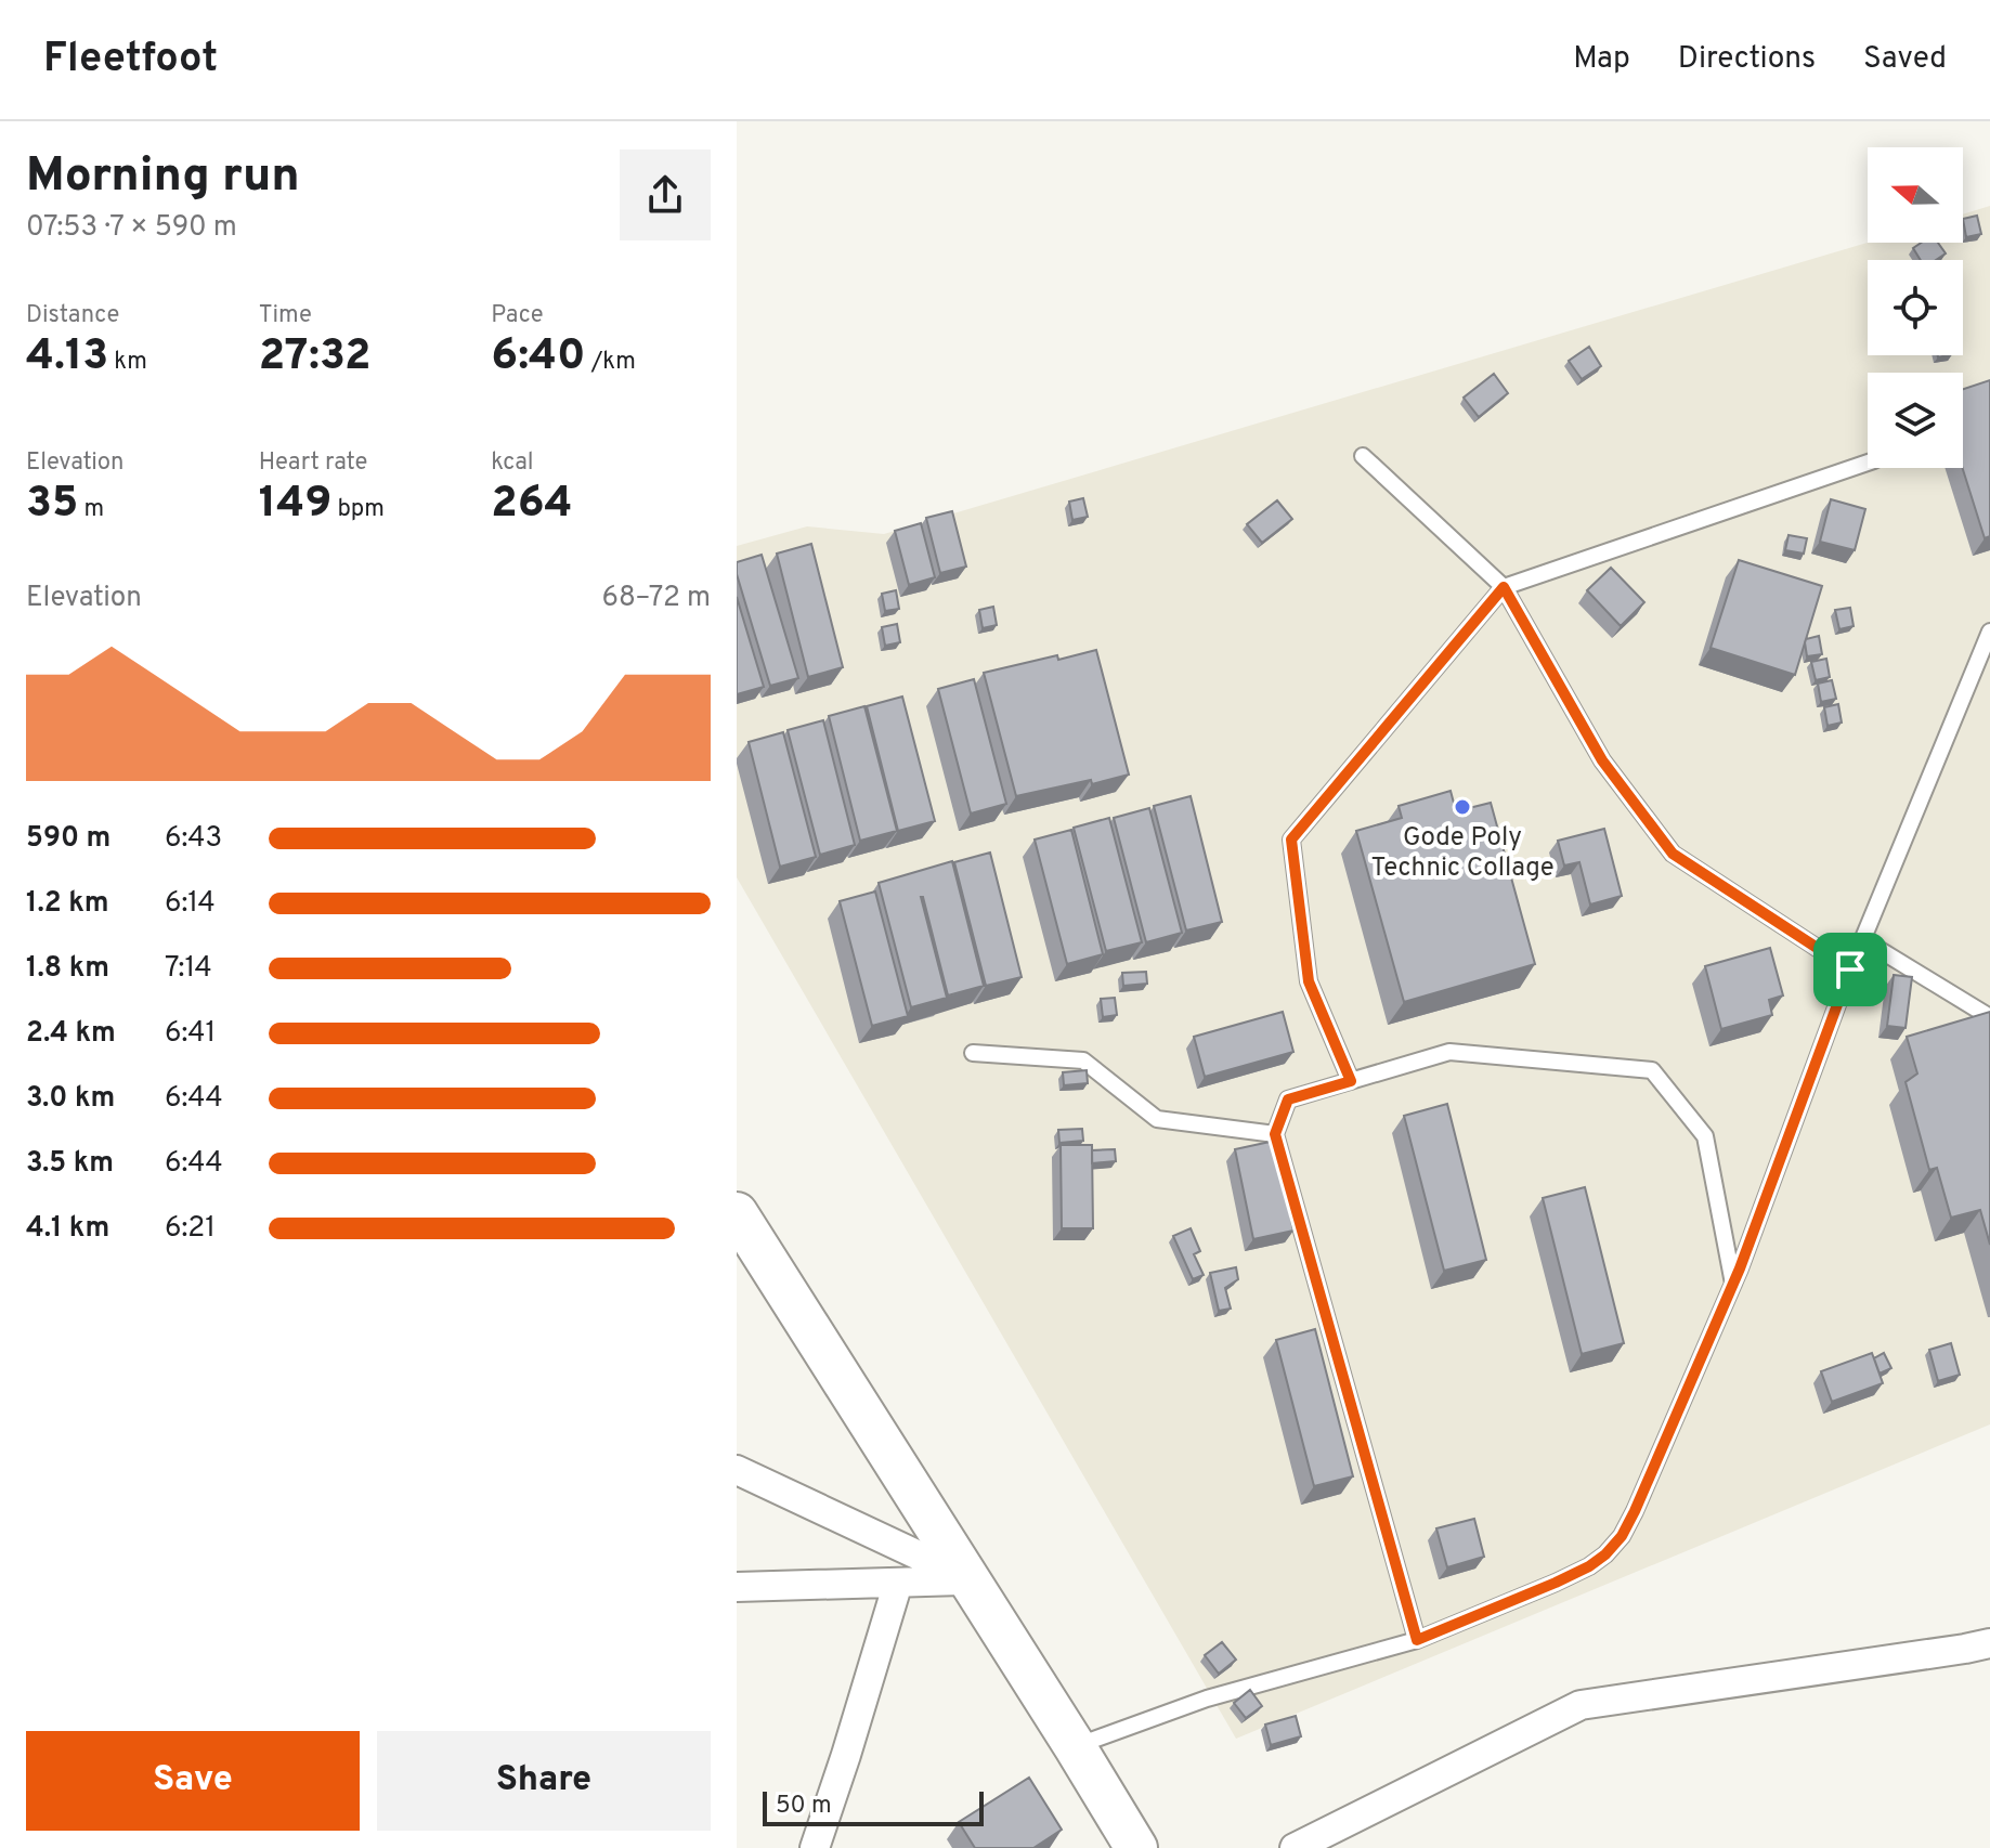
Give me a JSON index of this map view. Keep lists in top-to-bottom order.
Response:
{
  "places": ["Gode Poly Technic Collage"],
  "scale_bar": "50 m",
  "north": "left",
  "page": {
    "header": "Fleetfoot",
    "nav": ["Map", "Directions", "Saved"],
    "heading": ["Morning run", "07:53 · 7 × 590 m"],
    "stats": [
      ["Distance", "4.13 km"],
      ["Time", "27:32"],
      ["Pace", "6:40 /km"],
      ["Elevation", "35 m"],
      ["Heart rate", "149 bpm"],
      ["kcal", "264"]
    ],
    "chart": ["Elevation", "68–72 m"],
    "list": [
      {
        "name": "590 m",
        "note": "6:43"
      },
      {
        "name": "1.2 km",
        "note": "6:14"
      },
      {
        "name": "1.8 km",
        "note": "7:14"
      },
      {
        "name": "2.4 km",
        "note": "6:41"
      },
      {
        "name": "3.0 km",
        "note": "6:44"
      },
      {
        "name": "3.5 km",
        "note": "6:44"
      },
      {
        "name": "4.1 km",
        "note": "6:21"
      }
    ],
    "buttons": ["Save", "Share"],
    "scale": "50 m"
  }
}
